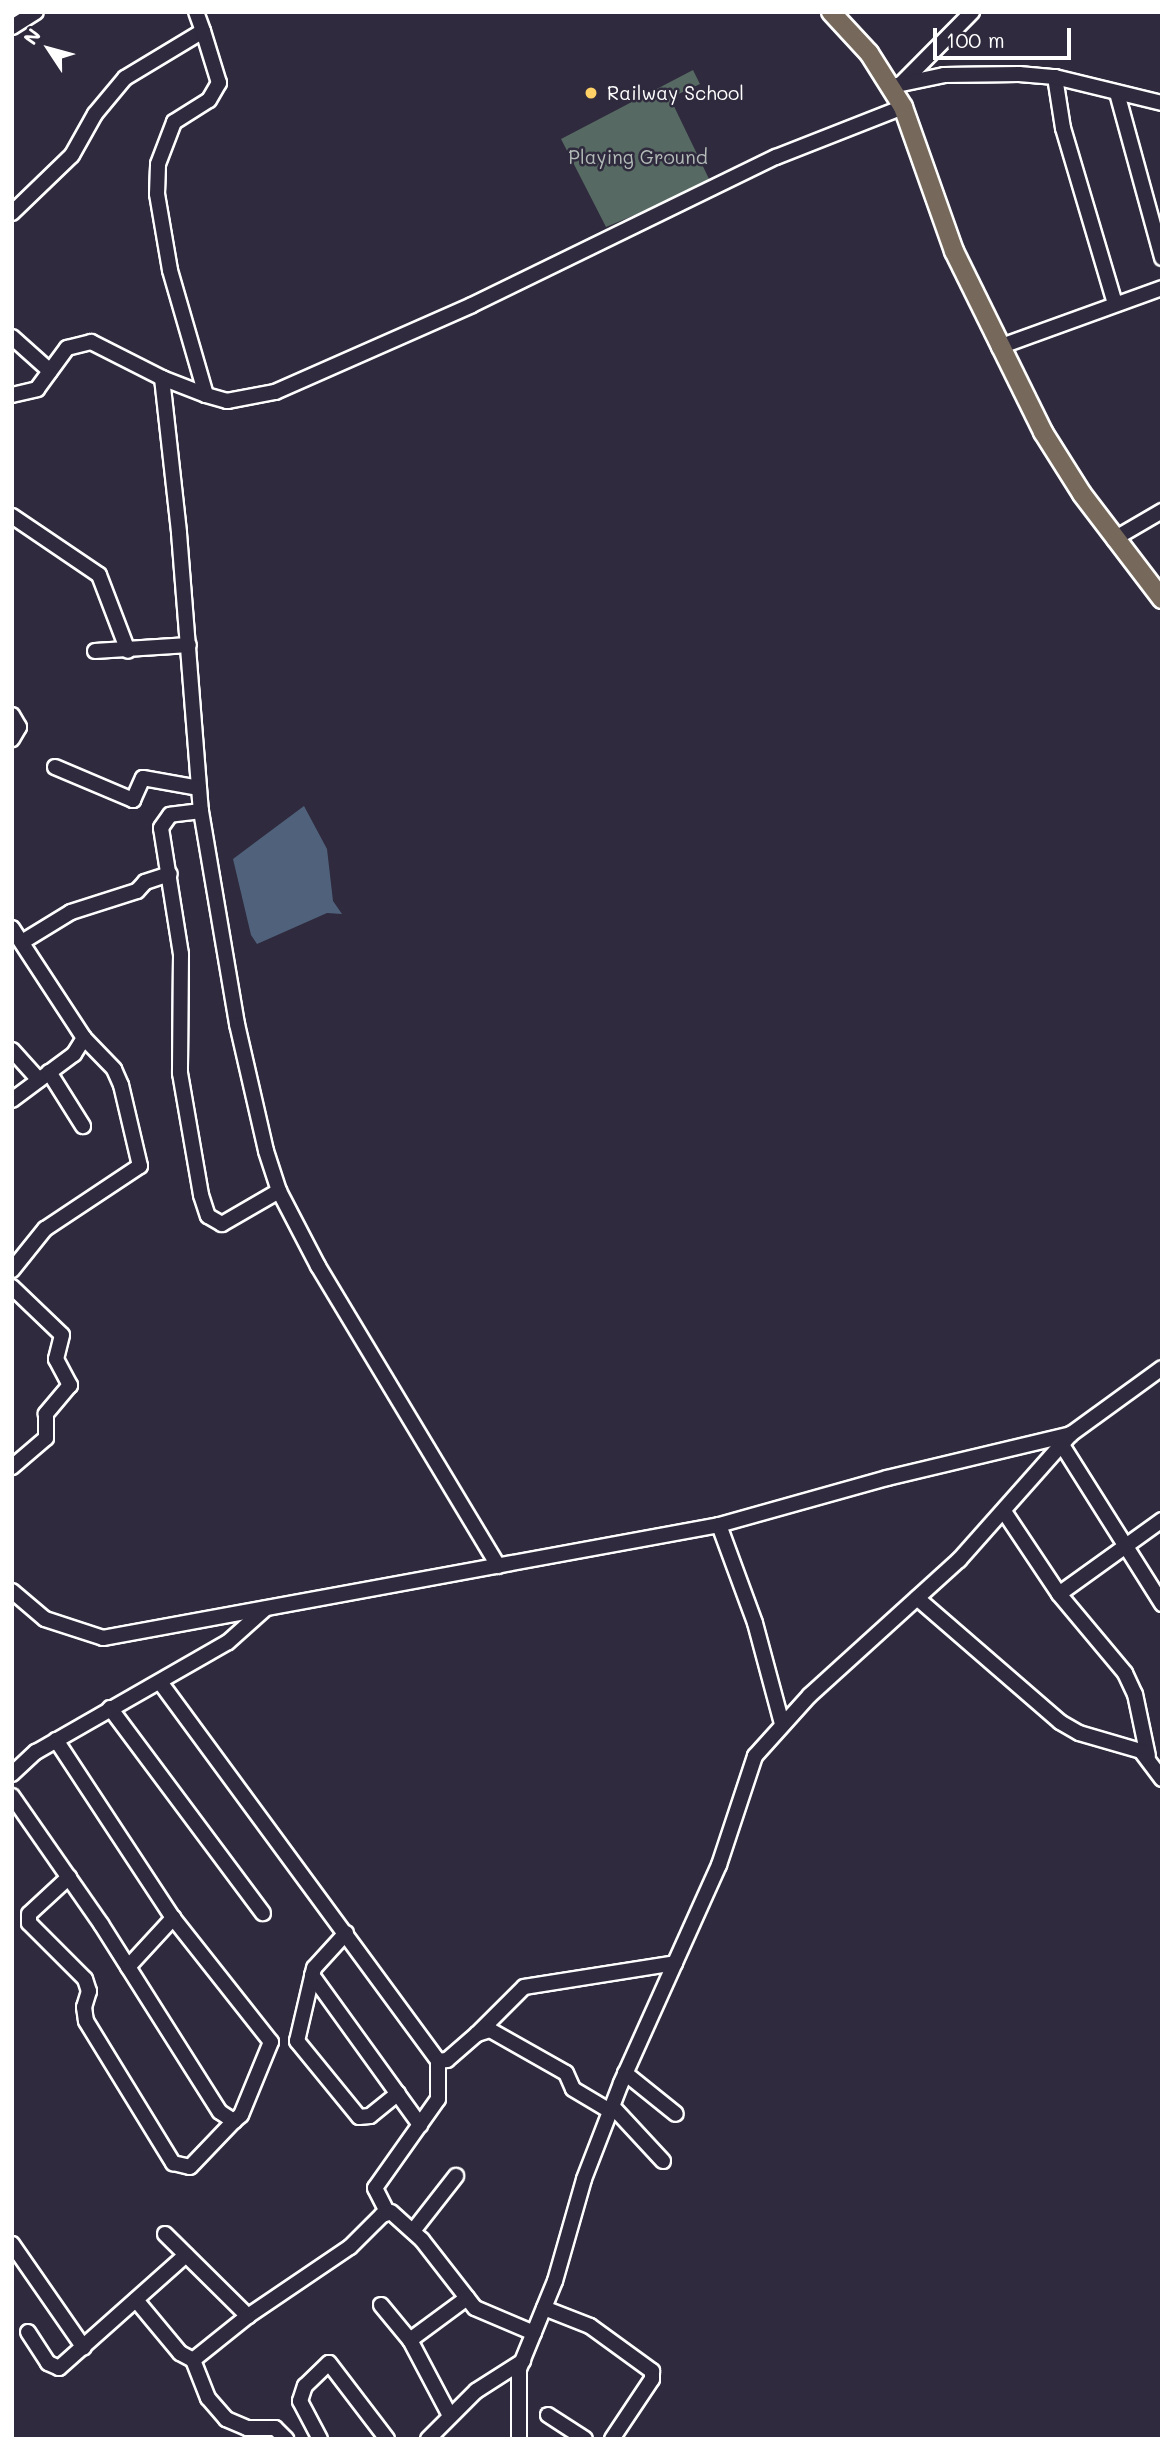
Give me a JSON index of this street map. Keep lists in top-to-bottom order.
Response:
{
  "parks": ["Playing Ground"],
  "places": ["Railway School"],
  "scale_bar": "100 m",
  "north": "top left"
}
